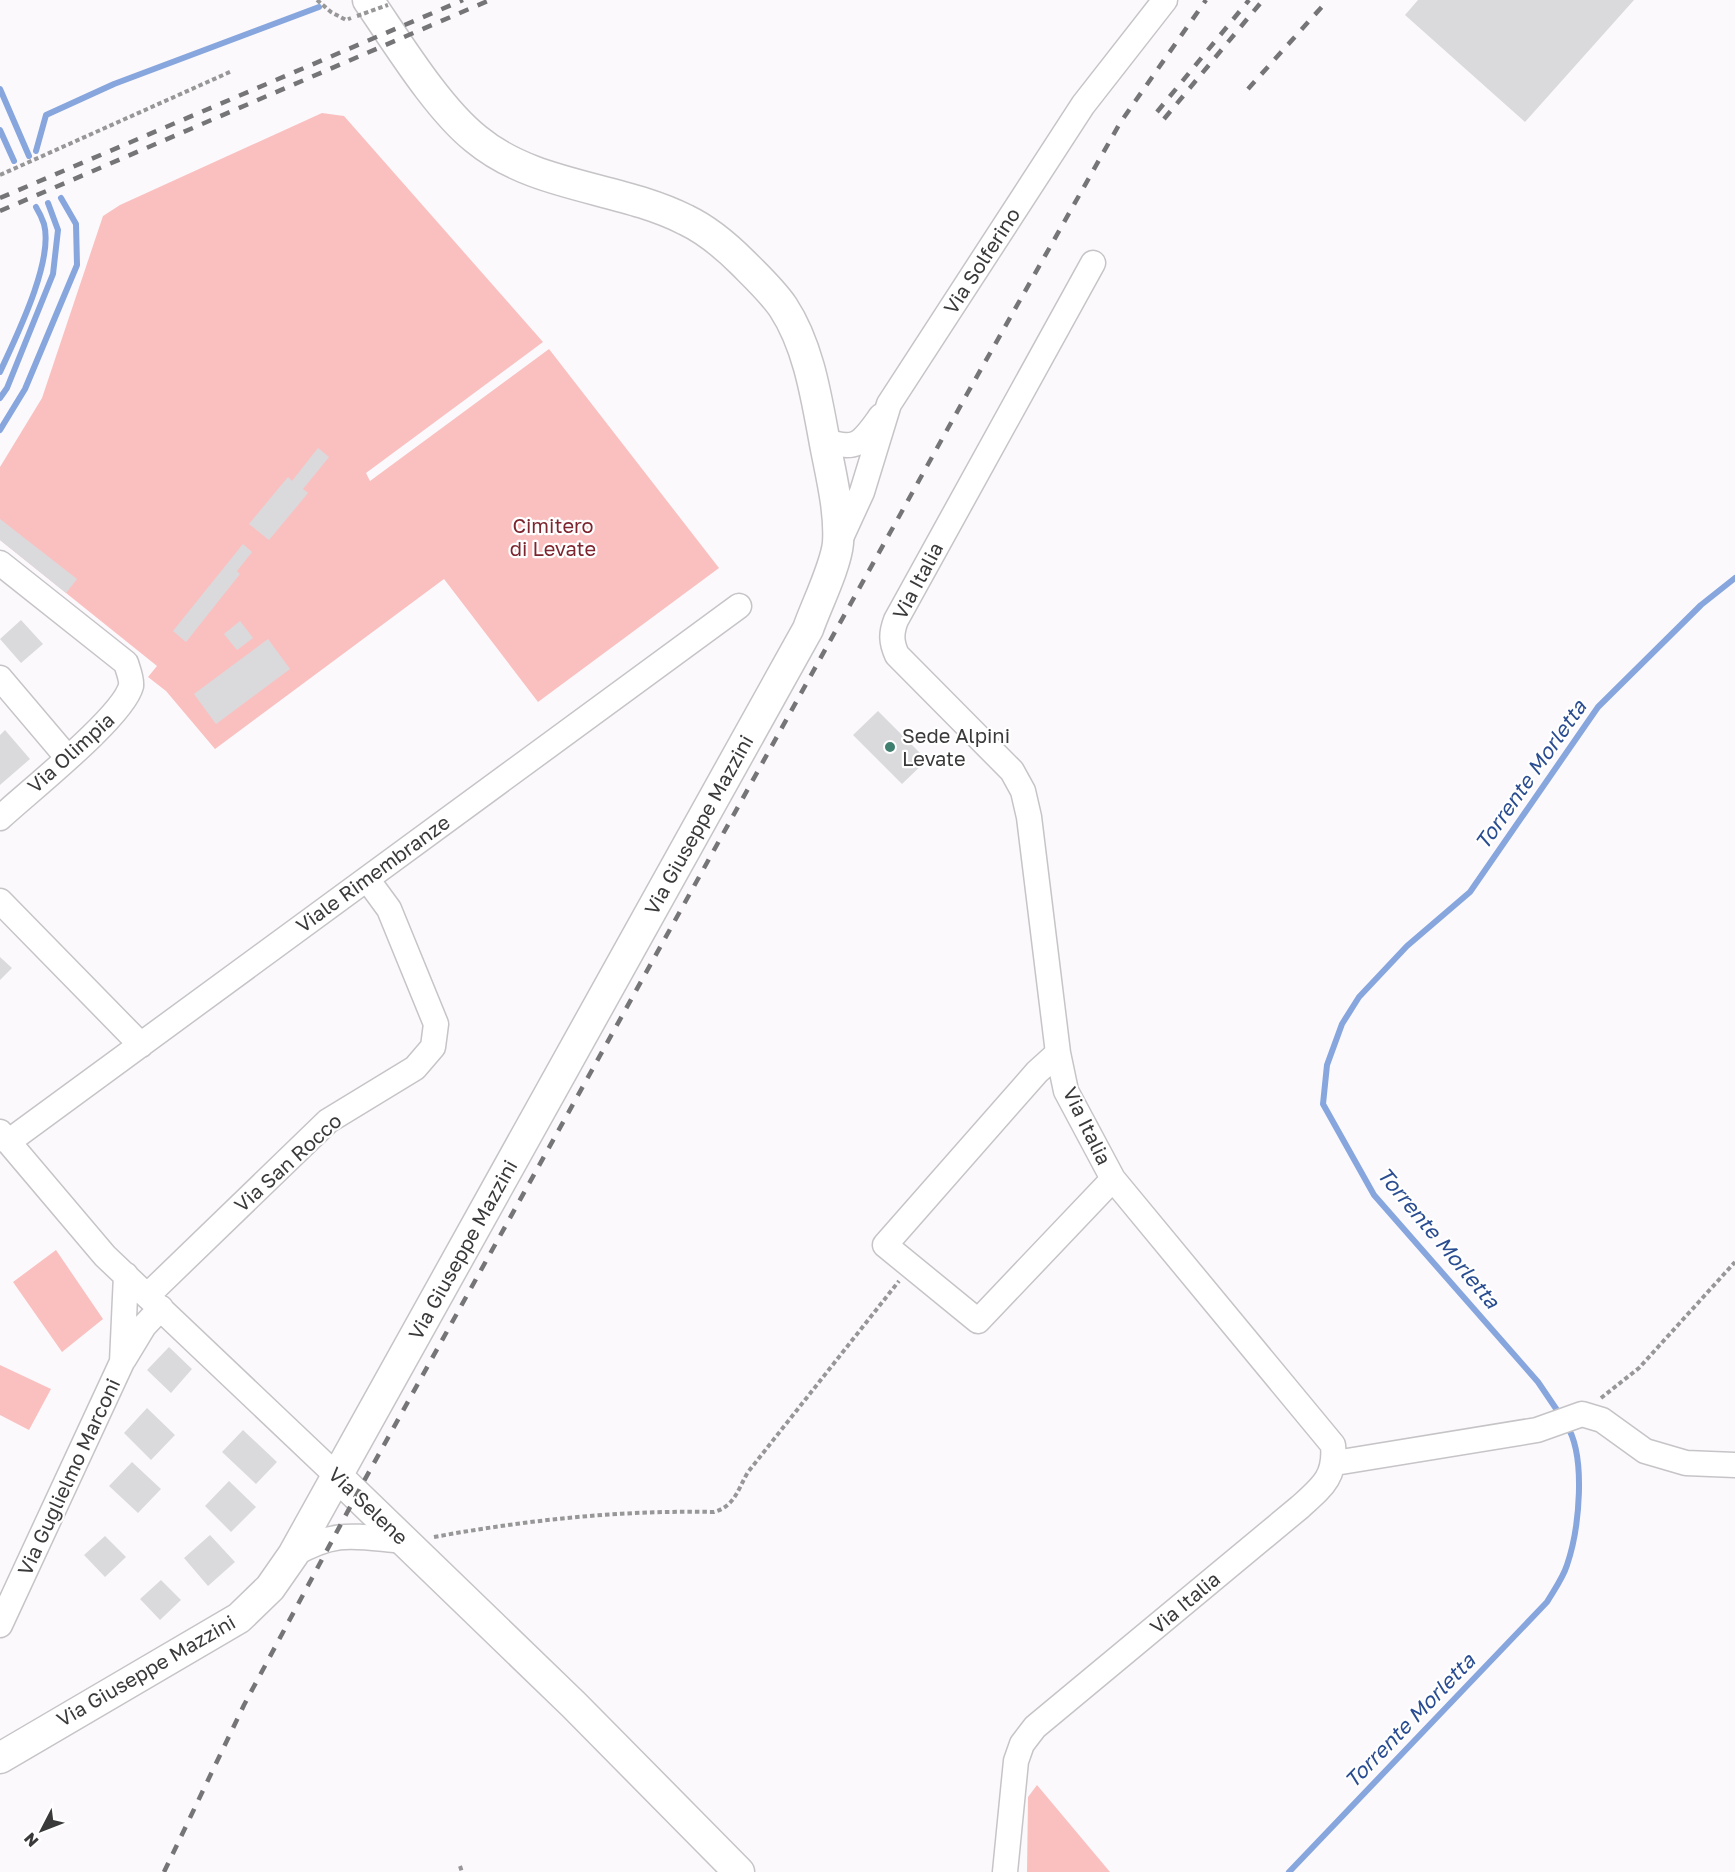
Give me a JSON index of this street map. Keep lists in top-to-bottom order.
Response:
{
  "streets": {
    "street": [
      "Via Solferino",
      "Via Italia",
      "Via Olimpia",
      "Via Giuseppe Mazzini",
      "Viale Rimembranze",
      "Via San Rocco",
      "Via Guglielmo Marconi",
      "Via Selene"
    ]
  },
  "crossings": [
    ["Via Solferino", "Via Giuseppe Mazzini"],
    ["Via Giuseppe Mazzini", "Via Selene"],
    ["Viale Rimembranze", "Via San Rocco"],
    ["Viale Rimembranze", "Via Selene"],
    ["Via San Rocco", "Via Guglielmo Marconi"],
    ["Via San Rocco", "Via Selene"],
    ["Via Guglielmo Marconi", "Via Selene"]
  ],
  "water": ["Torrente Morletta"],
  "parks": ["Cimitero di Levate"],
  "places": ["Sede Alpini Levate"],
  "north": "bottom left"
}
